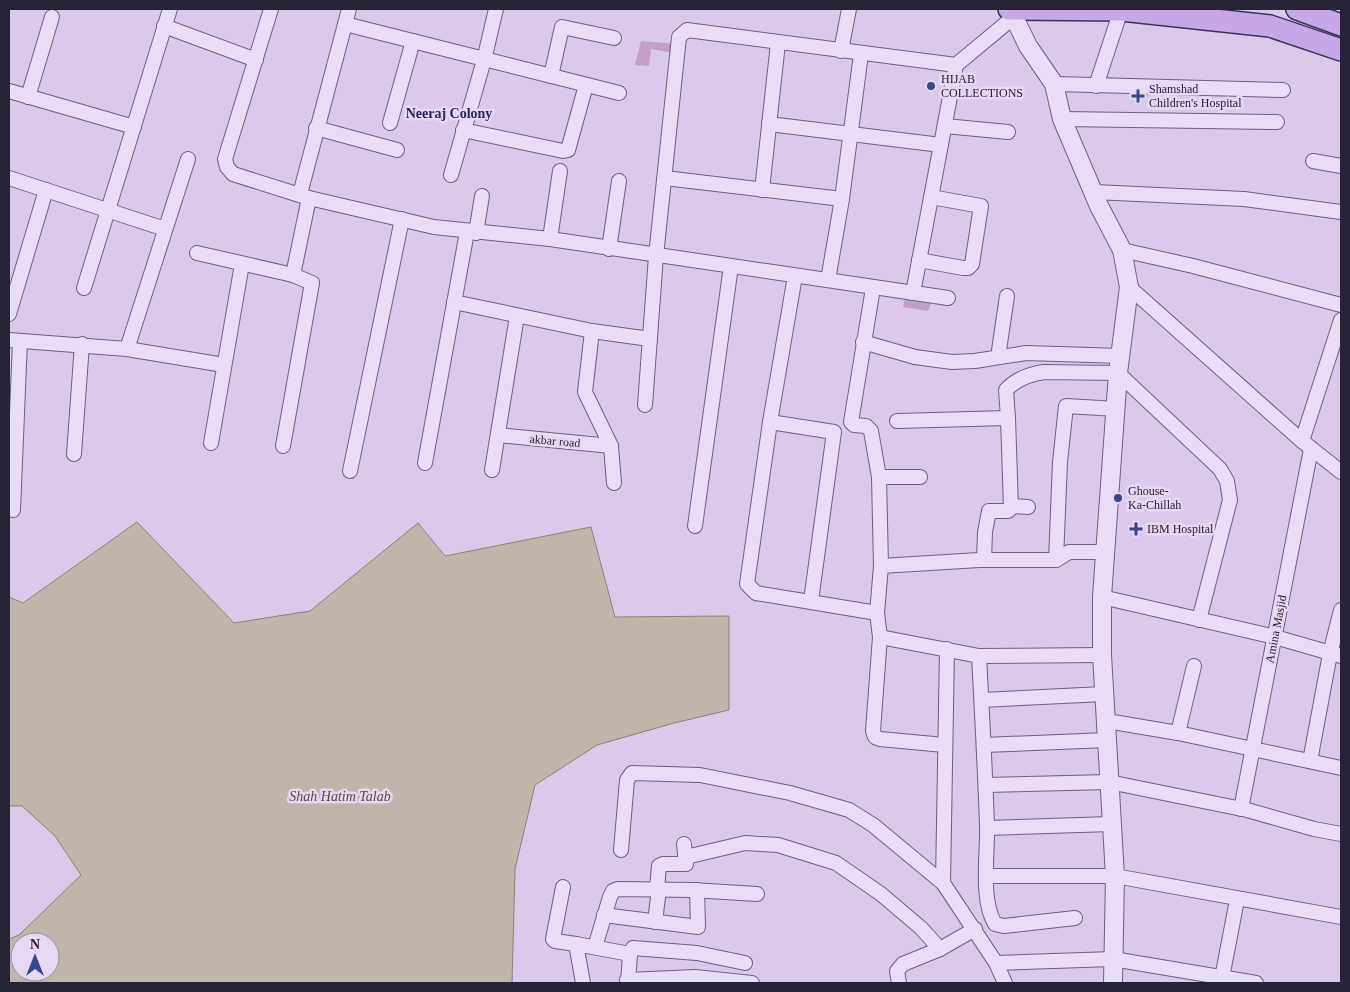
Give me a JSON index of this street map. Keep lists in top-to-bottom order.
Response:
{
  "streets": {
    "street": ["akbar road", "Amina Masjid"]
  },
  "districts": ["Neeraj Colony"],
  "water": ["Shah Hatim Talab"],
  "places": {
    "other": ["HIJAB COLLECTIONS", "Ghouse- Ka-Chillah"],
    "health": ["Shamshad Children's Hospital", "IBM Hospital"]
  },
  "north": "top"
}
